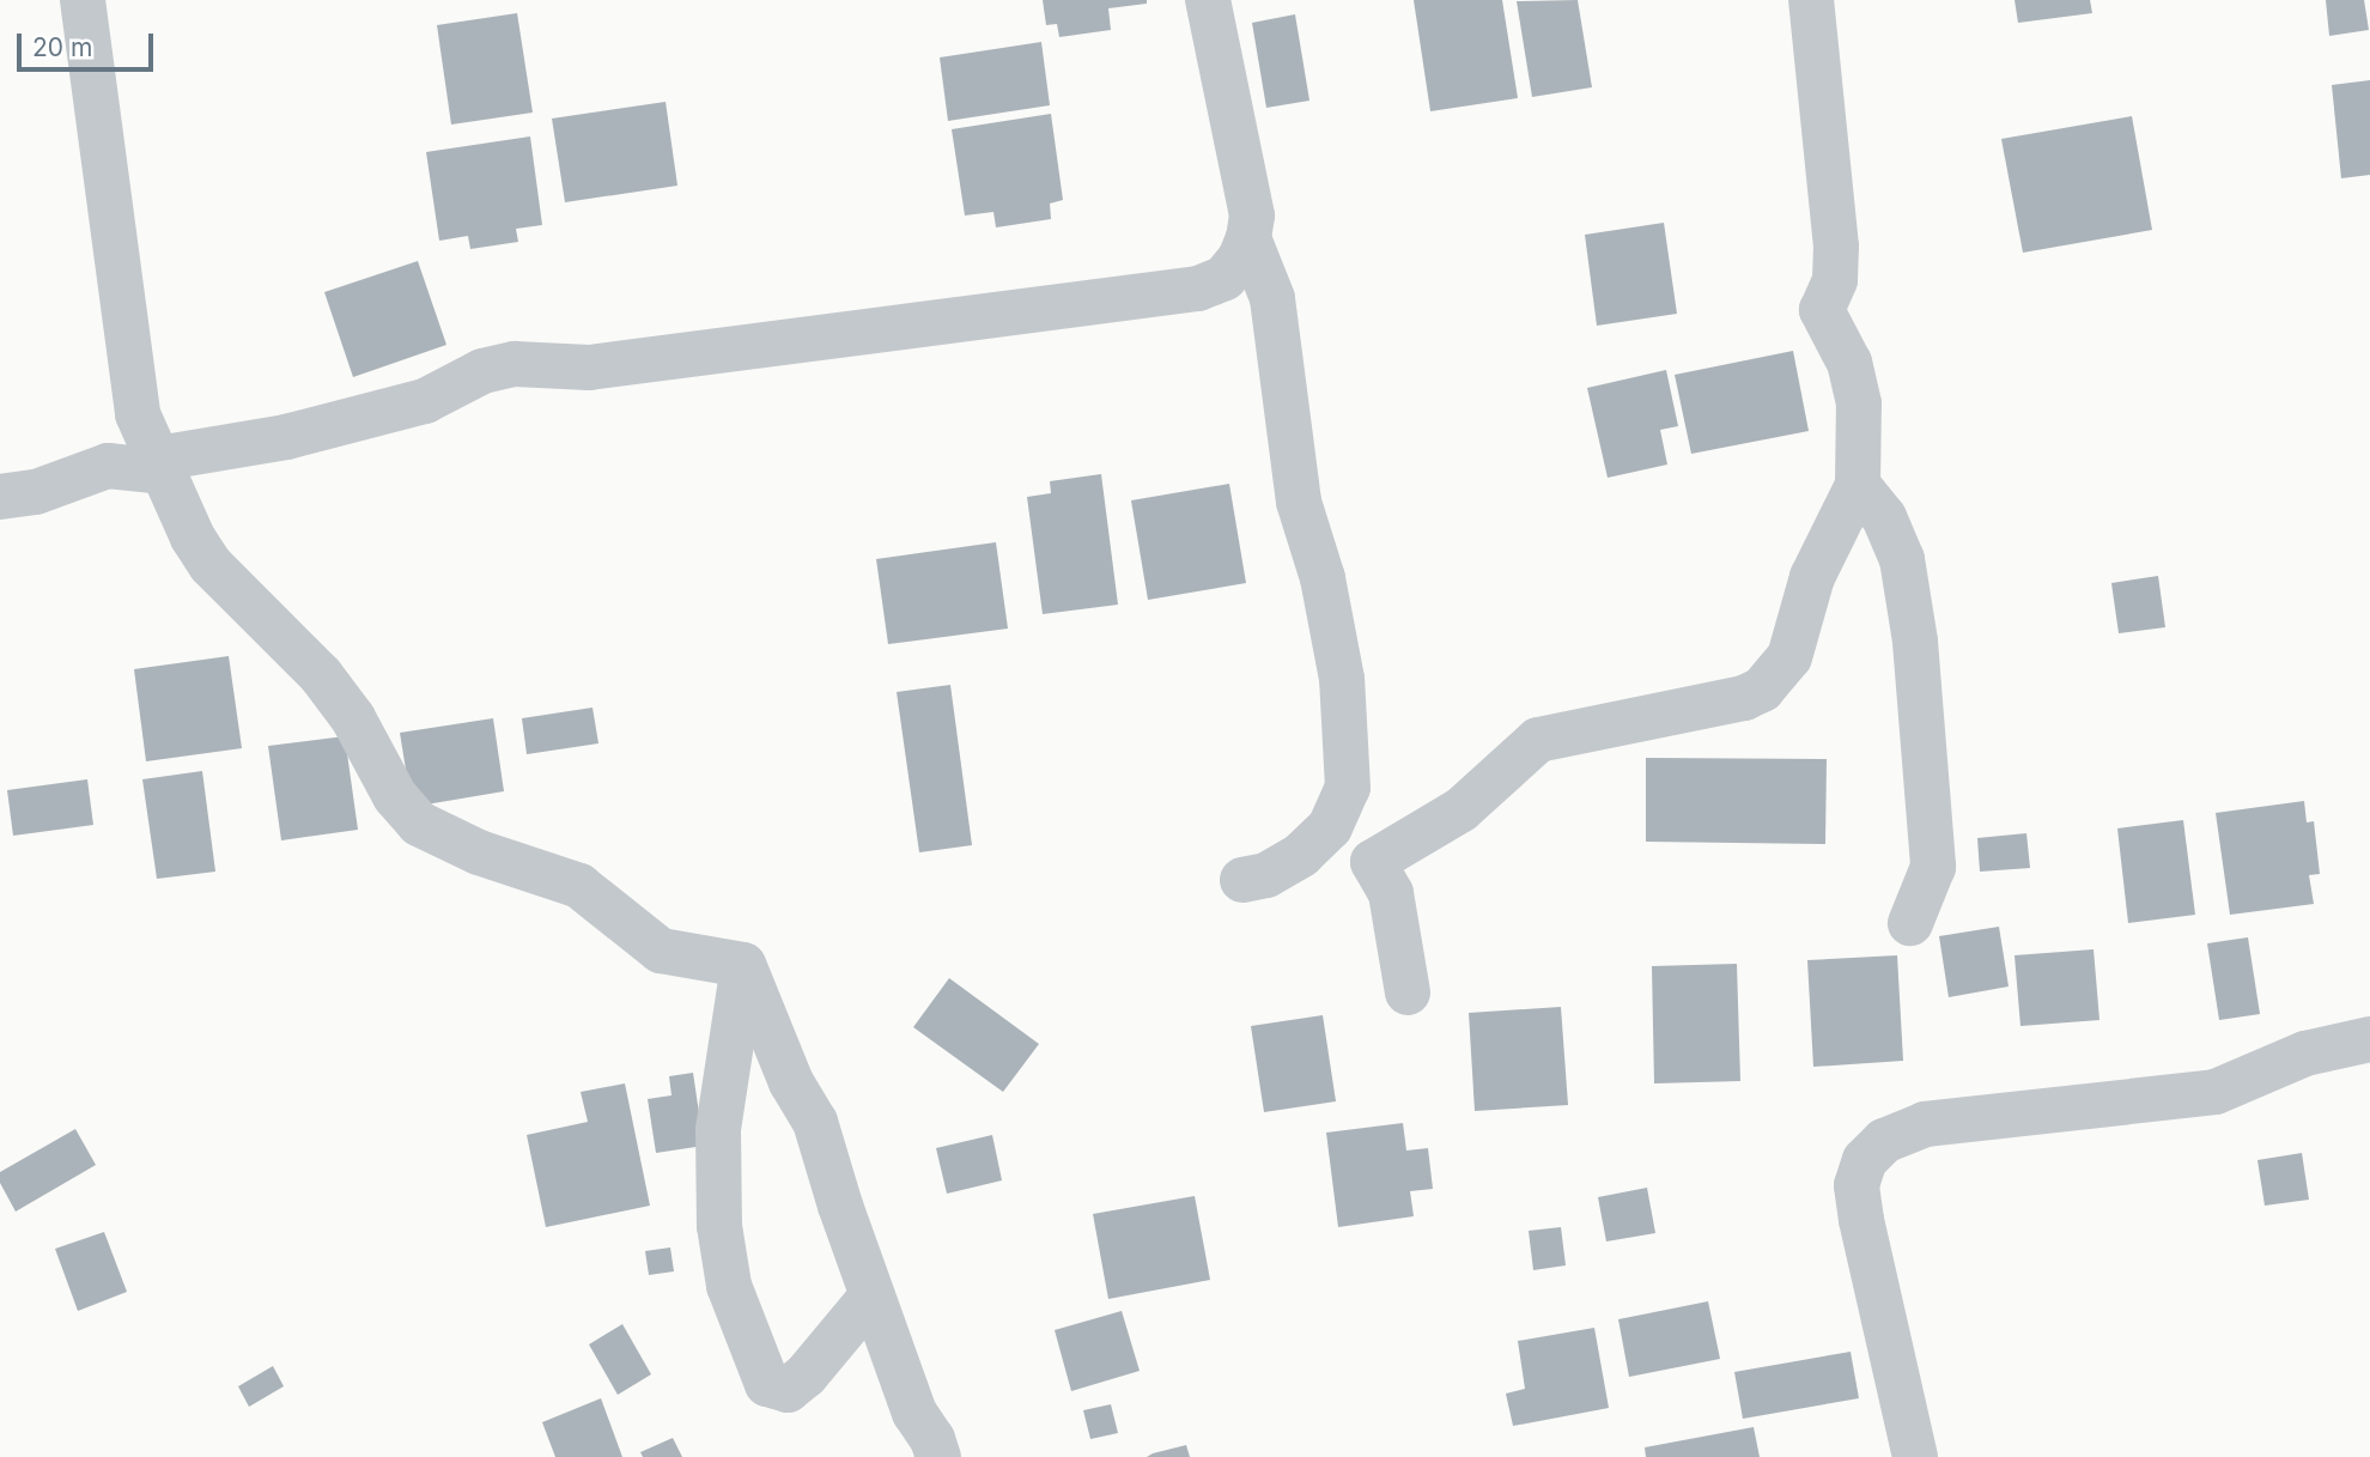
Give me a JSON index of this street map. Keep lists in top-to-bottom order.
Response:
{
  "scale_bar": "20 m"
}
